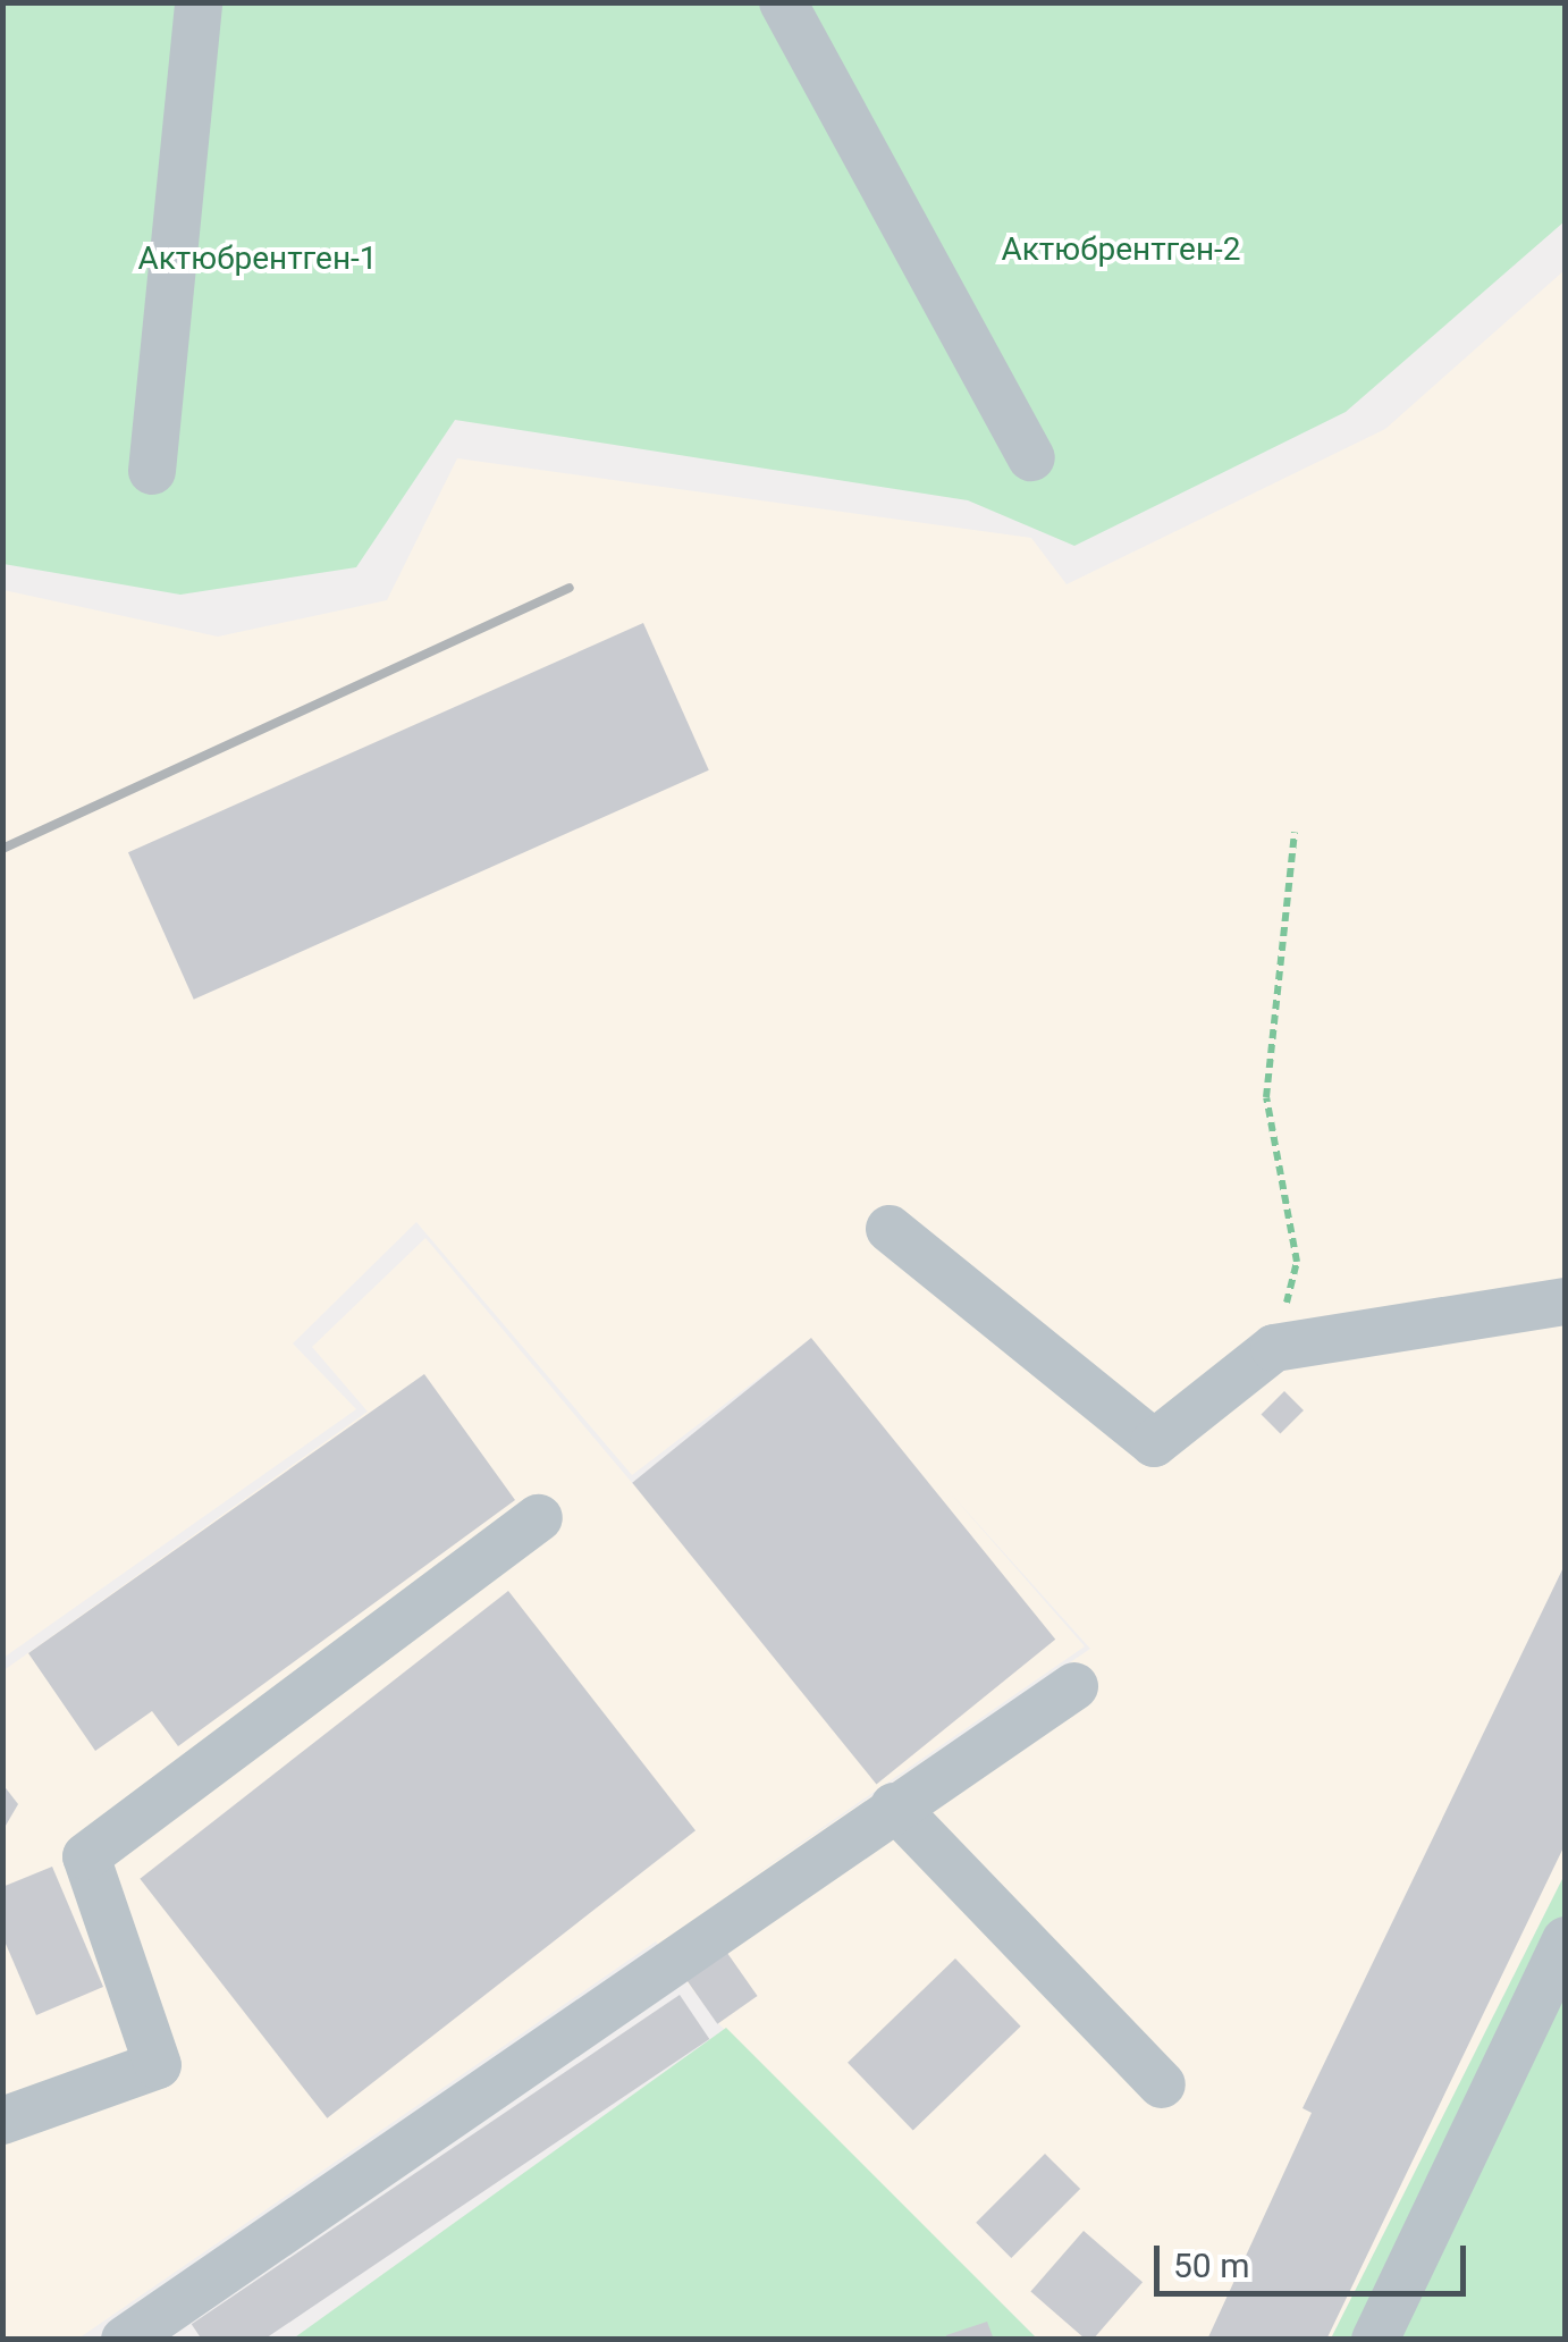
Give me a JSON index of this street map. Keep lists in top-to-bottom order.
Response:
{
  "parks": ["Актюбрентген-2", "Актюбрентген-1"],
  "scale_bar": "50 m"
}
